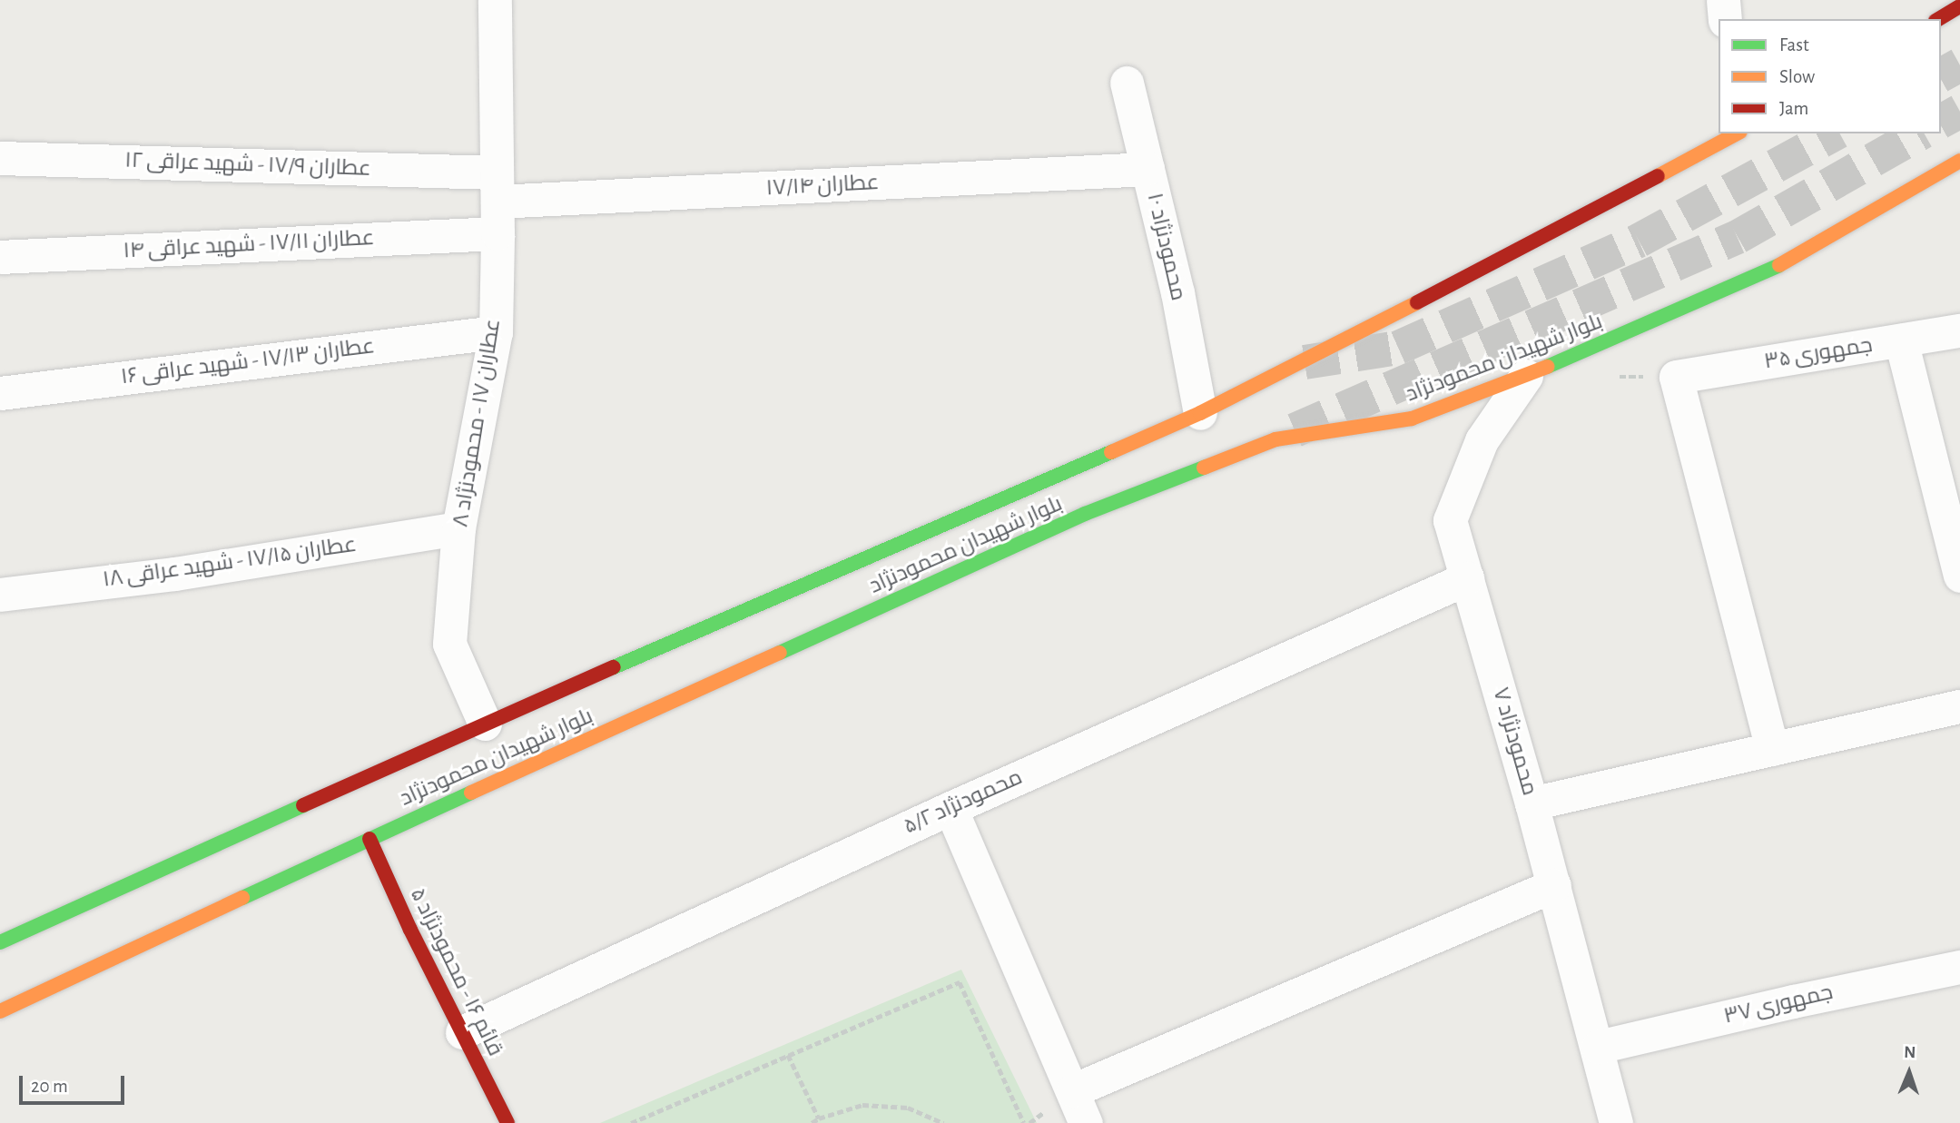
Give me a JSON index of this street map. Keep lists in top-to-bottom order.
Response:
{
  "streets": {
    "main road": ["بلوار شهیدان محمودنژاد", "قائم ۱۶ - محمودنژاد ۵"],
    "street": [
      "عطاران ۱۷/۹ - شهید عراقی ۱۲",
      "عطاران ۱۷/۱۴",
      "عطاران ۱۷/۱۱ - شهید عراقی ۱۴",
      "محمودنژاد ۱۰",
      "جمهوری ۳۵",
      "عطاران ۱۷/۱۳ - شهید عراقی ۱۶",
      "عطاران ۱۷ - محمودنژاد ۸",
      "عطاران ۱۷/۱۵ - شهید عراقی ۱۸",
      "محمودنژاد ۷",
      "محمودنژاد ۵/۲",
      "جمهوری ۳۷"
    ]
  },
  "crossings": [
    ["عطاران ۱۷/۹ - شهید عراقی ۱۲", "عطاران ۱۷/۱۴"],
    ["عطاران ۱۷/۹ - شهید عراقی ۱۲", "عطاران ۱۷/۱۱ - شهید عراقی ۱۴"],
    ["عطاران ۱۷/۹ - شهید عراقی ۱۲", "عطاران ۱۷ - محمودنژاد ۸"],
    ["عطاران ۱۷/۱۴", "عطاران ۱۷/۱۱ - شهید عراقی ۱۴"],
    ["عطاران ۱۷/۱۴", "محمودنژاد ۱۰"],
    ["عطاران ۱۷/۱۴", "عطاران ۱۷ - محمودنژاد ۸"],
    ["عطاران ۱۷/۱۱ - شهید عراقی ۱۴", "عطاران ۱۷ - محمودنژاد ۸"],
    ["محمودنژاد ۱۰", "بلوار شهیدان محمودنژاد"],
    ["بلوار شهیدان محمودنژاد", "عطاران ۱۷ - محمودنژاد ۸"],
    ["بلوار شهیدان محمودنژاد", "محمودنژاد ۷"],
    ["بلوار شهیدان محمودنژاد", "قائم ۱۶ - محمودنژاد ۵"],
    ["عطاران ۱۷/۱۳ - شهید عراقی ۱۶", "عطاران ۱۷ - محمودنژاد ۸"],
    ["عطاران ۱۷ - محمودنژاد ۸", "عطاران ۱۷/۱۵ - شهید عراقی ۱۸"],
    ["محمودنژاد ۷", "محمودنژاد ۵/۲"],
    ["محمودنژاد ۷", "جمهوری ۳۷"],
    ["محمودنژاد ۵/۲", "قائم ۱۶ - محمودنژاد ۵"]
  ],
  "legend": ["Fast", "Slow", "Jam"],
  "scale_bar": "20 m",
  "north": "top"
}
